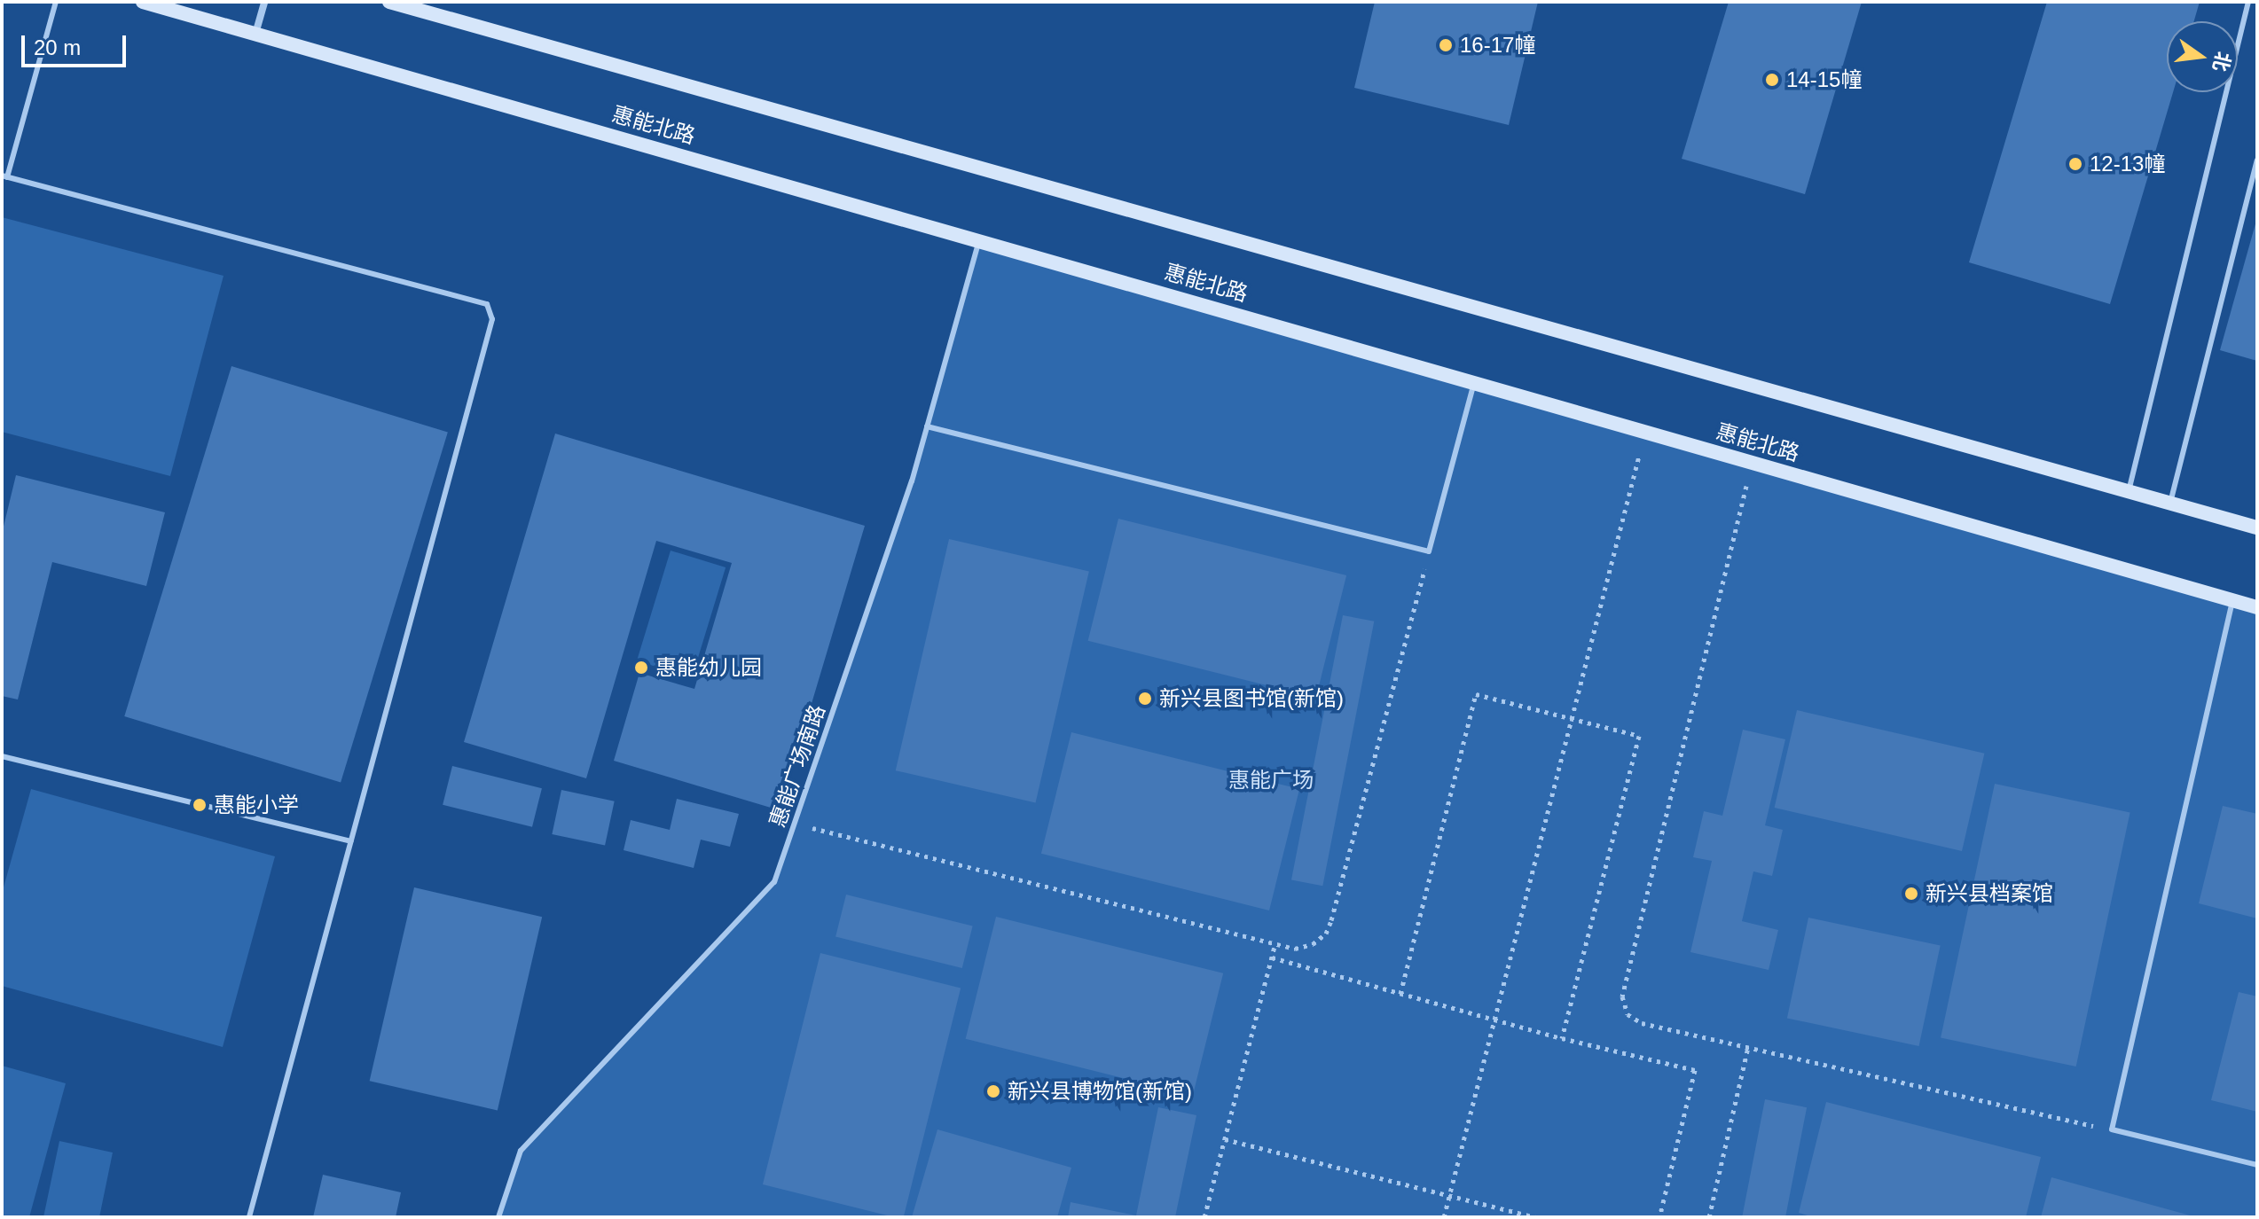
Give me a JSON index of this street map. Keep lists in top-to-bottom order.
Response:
{
  "streets": {
    "street": ["惠能北路"],
    "lane": ["惠能广场南路"]
  },
  "crossings": [
    ["惠能北路", "惠能广场南路"]
  ],
  "parks": ["惠能广场"],
  "places": [
    "16-17幢",
    "14-15幢",
    "12-13幢",
    "惠能幼儿园",
    "新兴县图书馆(新馆)",
    "惠能小学",
    "新兴县档案馆",
    "新兴县博物馆(新馆)"
  ],
  "scale_bar": "20 m",
  "north": "right"
}
